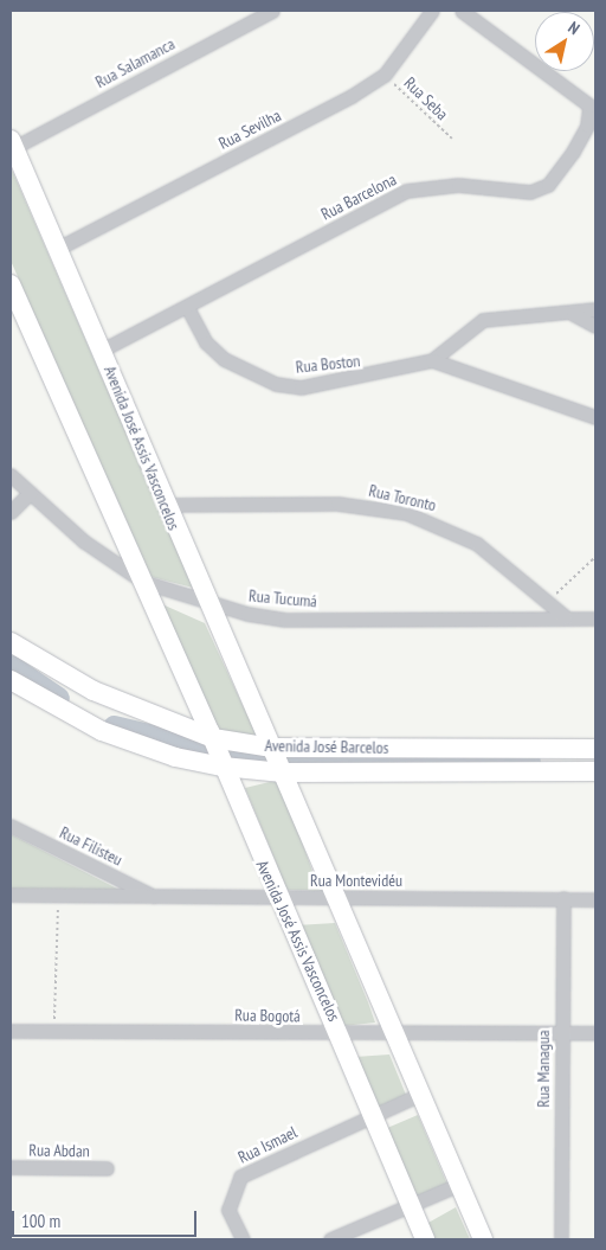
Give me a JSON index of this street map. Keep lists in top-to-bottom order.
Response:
{
  "streets": {
    "street": [
      "Rua Salamanca",
      "Rua Sevilha",
      "Rua Barcelona",
      "Rua Boston",
      "Avenida José Assis Vasconcelos",
      "Rua Toronto",
      "Rua Tucumá",
      "Avenida José Barcelos",
      "Rua Filisteu",
      "Rua Montevidéu",
      "Rua Bogotá",
      "Rua Managua",
      "Rua Ismael",
      "Rua Abdan"
    ],
    "path": ["Rua Seba"]
  },
  "crossings": [
    ["Rua Salamanca", "Avenida José Assis Vasconcelos"],
    ["Rua Seba", "Rua Sevilha"],
    ["Rua Sevilha", "Avenida José Assis Vasconcelos"],
    ["Rua Barcelona", "Rua Boston"],
    ["Rua Barcelona", "Avenida José Assis Vasconcelos"],
    ["Avenida José Assis Vasconcelos", "Rua Toronto"],
    ["Avenida José Assis Vasconcelos", "Rua Tucumá"],
    ["Avenida José Assis Vasconcelos", "Avenida José Barcelos"],
    ["Avenida José Assis Vasconcelos", "Rua Montevidéu"],
    ["Avenida José Assis Vasconcelos", "Rua Bogotá"],
    ["Avenida José Assis Vasconcelos", "Rua Ismael"],
    ["Rua Toronto", "Rua Tucumá"],
    ["Rua Filisteu", "Rua Montevidéu"],
    ["Rua Montevidéu", "Rua Managua"],
    ["Rua Bogotá", "Rua Managua"]
  ],
  "scale_bar": "100 m",
  "north": "top right"
}
